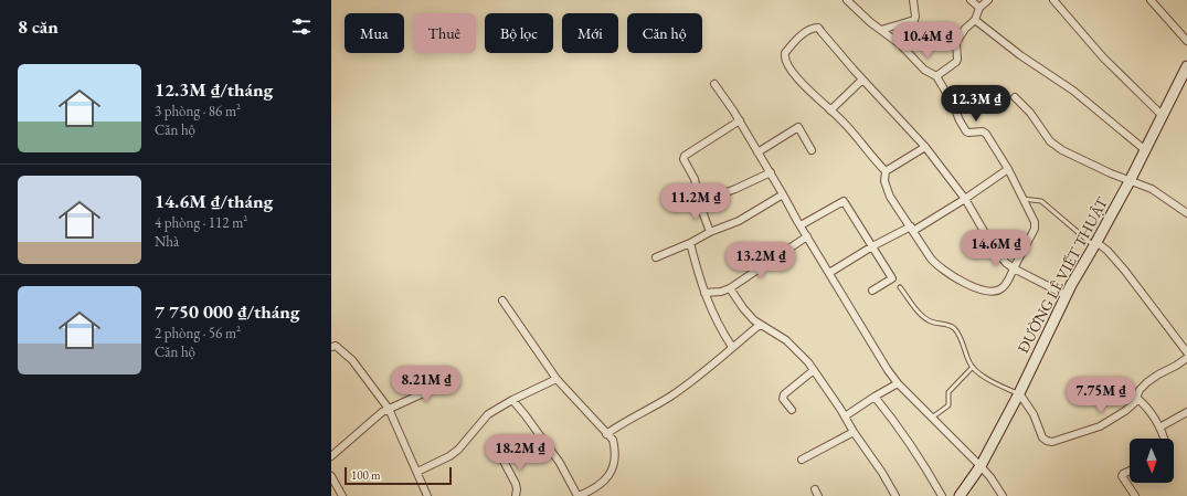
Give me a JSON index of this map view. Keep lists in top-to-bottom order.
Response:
{
  "streets": {
    "main road": ["ĐƯỜNG LÊ VIẾT THUẬT"]
  },
  "scale_bar": "100 m",
  "north": "bottom",
  "page": {
    "heading": "8 căn",
    "chip": [
      "Mua",
      "Thuê",
      "Bộ lọc",
      "Mới",
      "Căn hộ"
    ],
    "price": [
      "10.4M ₫",
      "12.3M ₫",
      "11.2M ₫",
      "14.6M ₫",
      "13.2M ₫",
      "8.21M ₫",
      "7.75M ₫",
      "18.2M ₫"
    ],
    "list": [
      {
        "name": "12.3M ₫/tháng",
        "note": "3 phòng · 86 m² · Căn hộ"
      },
      {
        "name": "14.6M ₫/tháng",
        "note": "4 phòng · 112 m² · Nhà"
      },
      {
        "name": "7 750 000 ₫/tháng",
        "note": "2 phòng · 56 m² · Căn hộ"
      }
    ],
    "scale": "100 m"
  }
}
